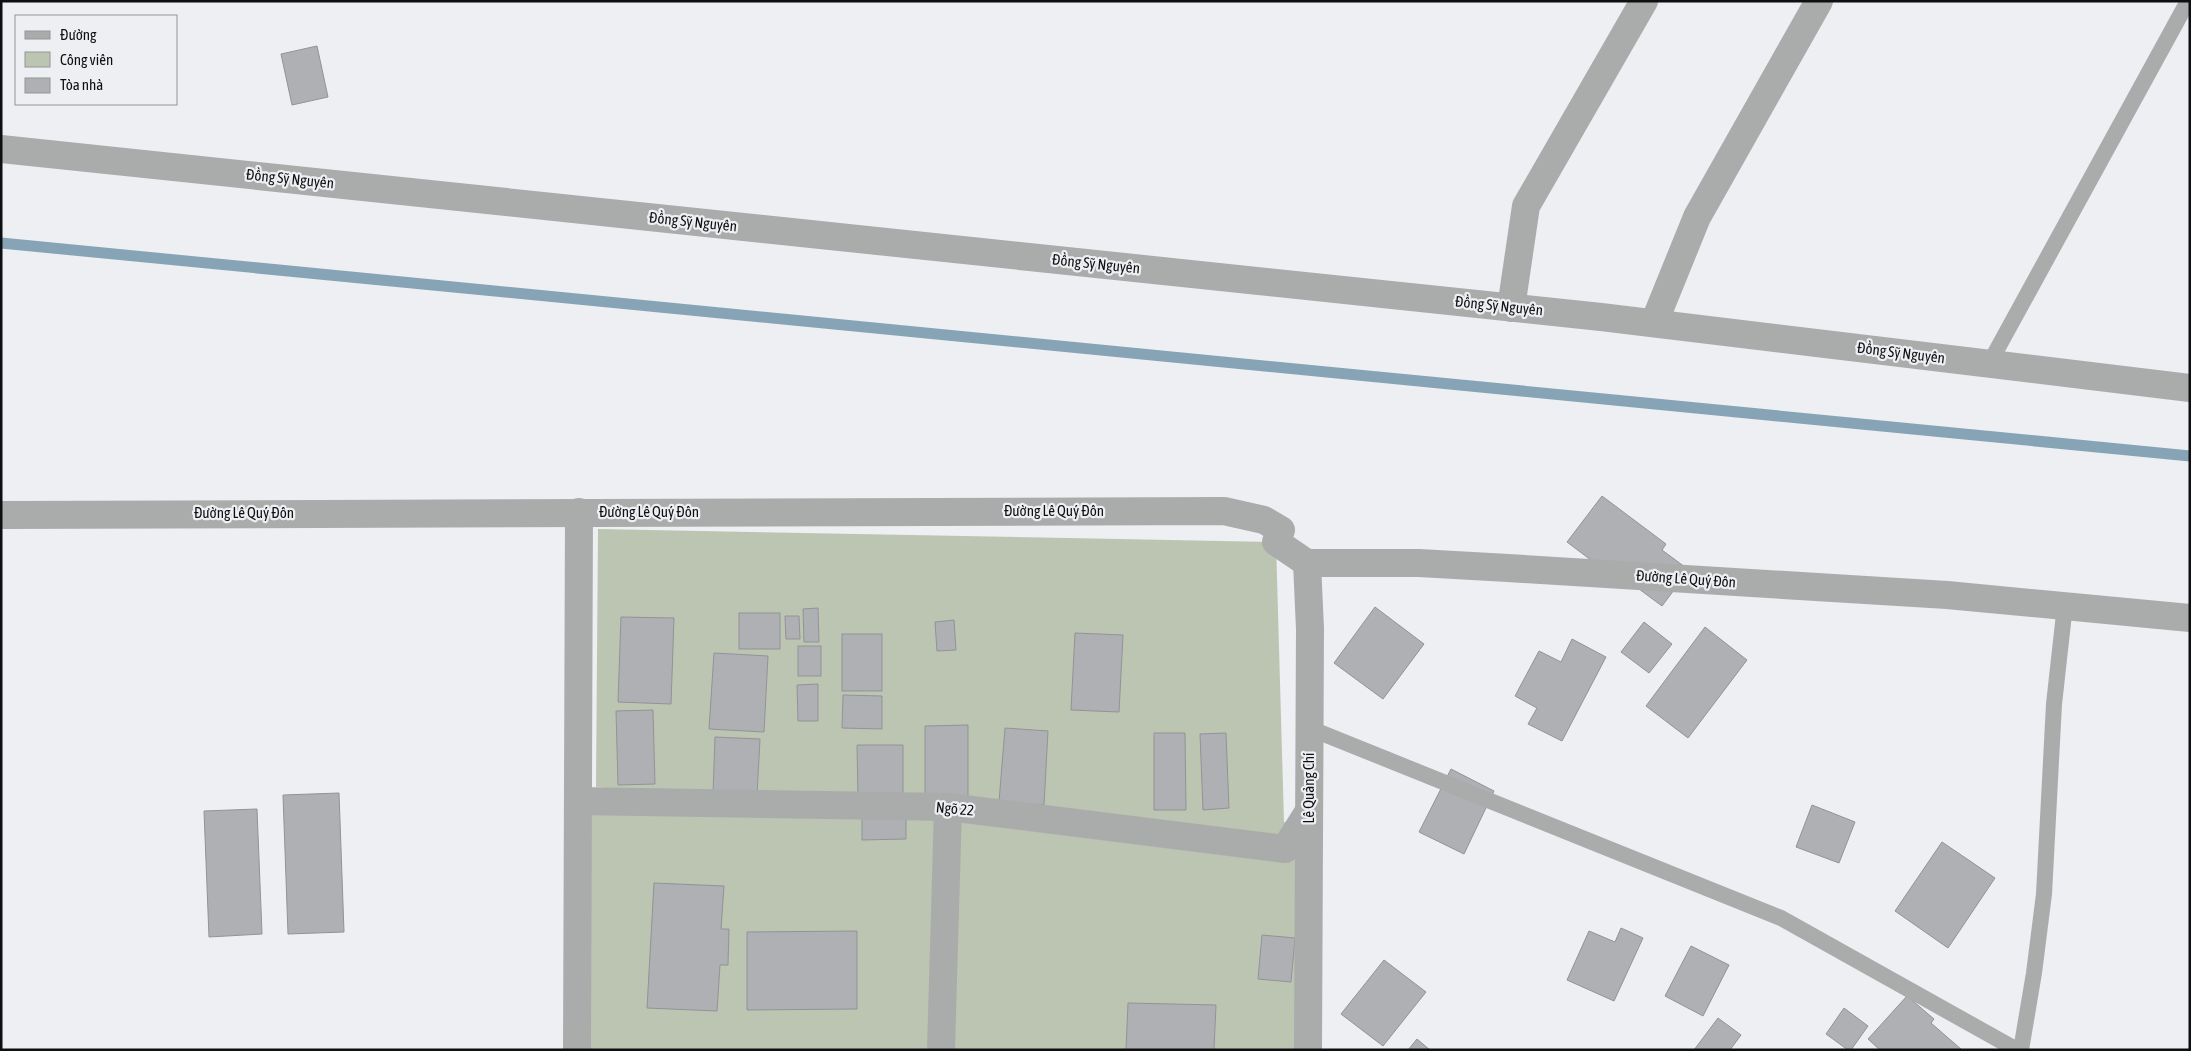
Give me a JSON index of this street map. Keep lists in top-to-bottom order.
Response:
{
  "streets": {
    "street": [
      "Đồng Sỹ Nguyên",
      "Đường Lê Quý Đôn",
      "Lê Quảng Chí",
      "Ngõ 22"
    ]
  },
  "crossings": [
    ["Đường Lê Quý Đôn", "Lê Quảng Chí"],
    ["Lê Quảng Chí", "Ngõ 22"]
  ],
  "legend": ["Đường", "Công viên", "Tòa nhà"]
}
